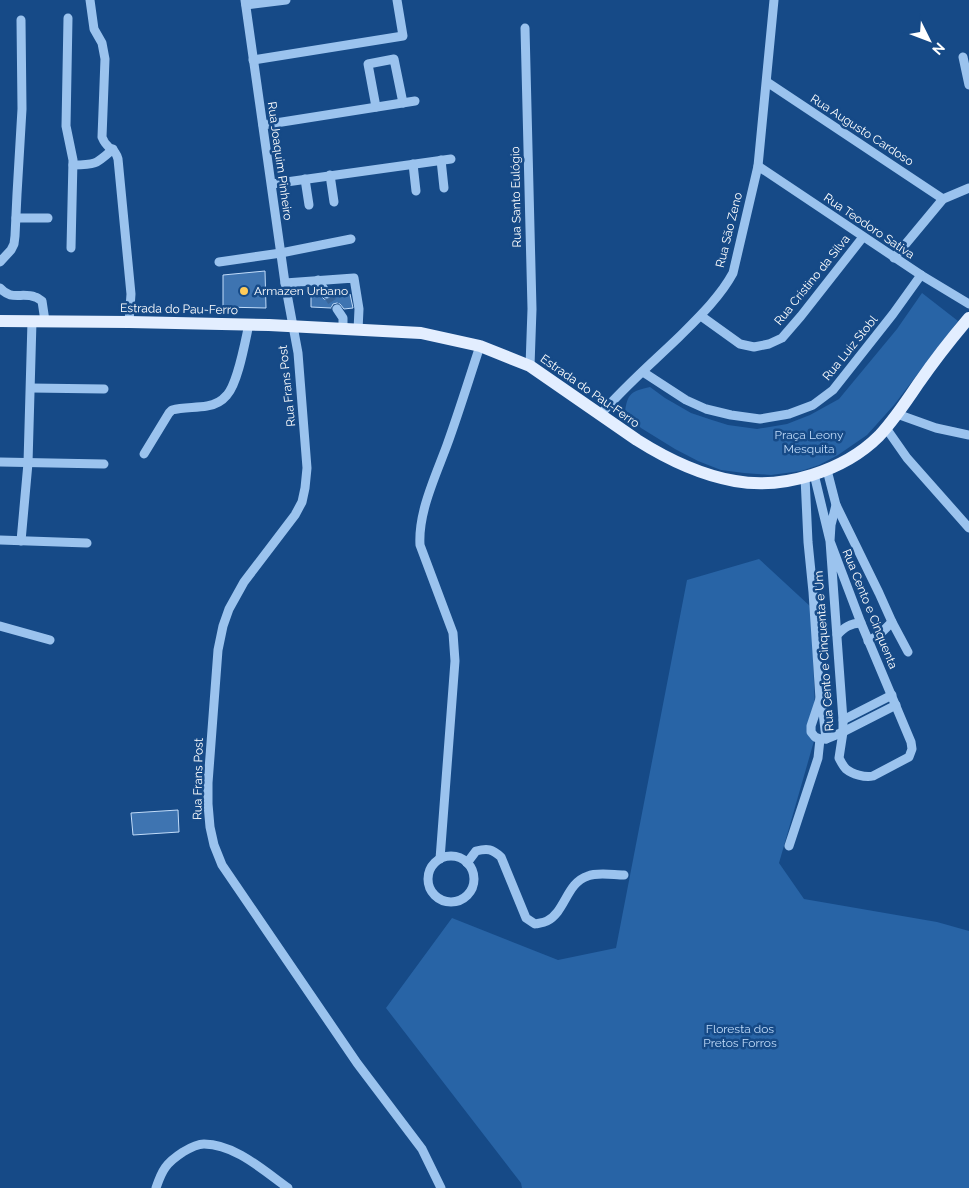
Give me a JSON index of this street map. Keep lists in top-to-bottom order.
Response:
{
  "streets": {
    "main road": ["Estrada do Pau-Ferro"],
    "street": [
      "Rua Augusto Cardoso",
      "Rua Joaquim Pinheiro",
      "Rua Santo Eulógio",
      "Rua Teodoro Sativa",
      "Rua São Zeno",
      "Rua Cristino da Silva",
      "Rua Luiz Stobl",
      "Rua Frans Post",
      "Rua Cento e Cinquenta",
      "Rua Cento e Cinquenta e Um"
    ]
  },
  "crossings": [
    ["Rua Augusto Cardoso", "Rua São Zeno"],
    ["Rua Joaquim Pinheiro", "Estrada do Pau-Ferro"],
    ["Rua Joaquim Pinheiro", "Rua Frans Post"],
    ["Rua Santo Eulógio", "Estrada do Pau-Ferro"],
    ["Rua Teodoro Sativa", "Rua São Zeno"],
    ["Rua Teodoro Sativa", "Rua Cristino da Silva"],
    ["Rua Teodoro Sativa", "Rua Luiz Stobl"],
    ["Rua São Zeno", "Rua Cristino da Silva"],
    ["Rua São Zeno", "Estrada do Pau-Ferro"],
    ["Rua São Zeno", "Rua Luiz Stobl"],
    ["Estrada do Pau-Ferro", "Rua Frans Post"],
    ["Estrada do Pau-Ferro", "Rua Cento e Cinquenta"],
    ["Rua Cento e Cinquenta", "Rua Cento e Cinquenta e Um"]
  ],
  "parks": ["Praça Leony Mesquita", "Floresta dos Pretos Forros"],
  "places": ["Armazen Urbano"],
  "north": "bottom right"
}
